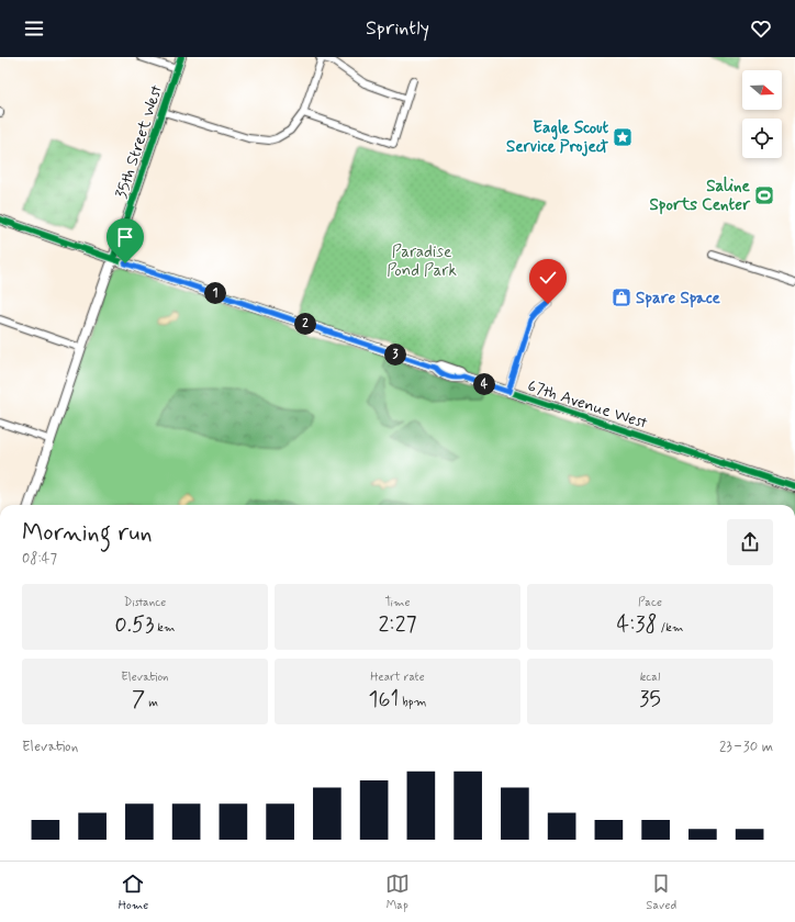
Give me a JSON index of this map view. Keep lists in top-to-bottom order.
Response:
{
  "streets": {
    "street": ["35th Street West", "67th Avenue West"]
  },
  "crossings": [
    ["35th Street West", "67th Avenue West"]
  ],
  "parks": ["Paradise Pond Park"],
  "places": {
    "place": ["Eagle Scout Service Project"],
    "sports": ["Saline Sports Center"],
    "shop": ["Spare Space"]
  },
  "north": "right",
  "page": {
    "header": "Sprintly",
    "pins": [
      "1",
      "2",
      "3",
      "4"
    ],
    "heading": ["Morning run", "08:47"],
    "stats": [
      ["Distance", "0.53 km"],
      ["Time", "2:27"],
      ["Pace", "4:38 /km"],
      ["Elevation", "7 m"],
      ["Heart rate", "161 bpm"],
      ["kcal", "35"]
    ],
    "chart": ["Elevation", "23–30 m"],
    "tabs": ["Home", "Map", "Saved"]
  }
}
